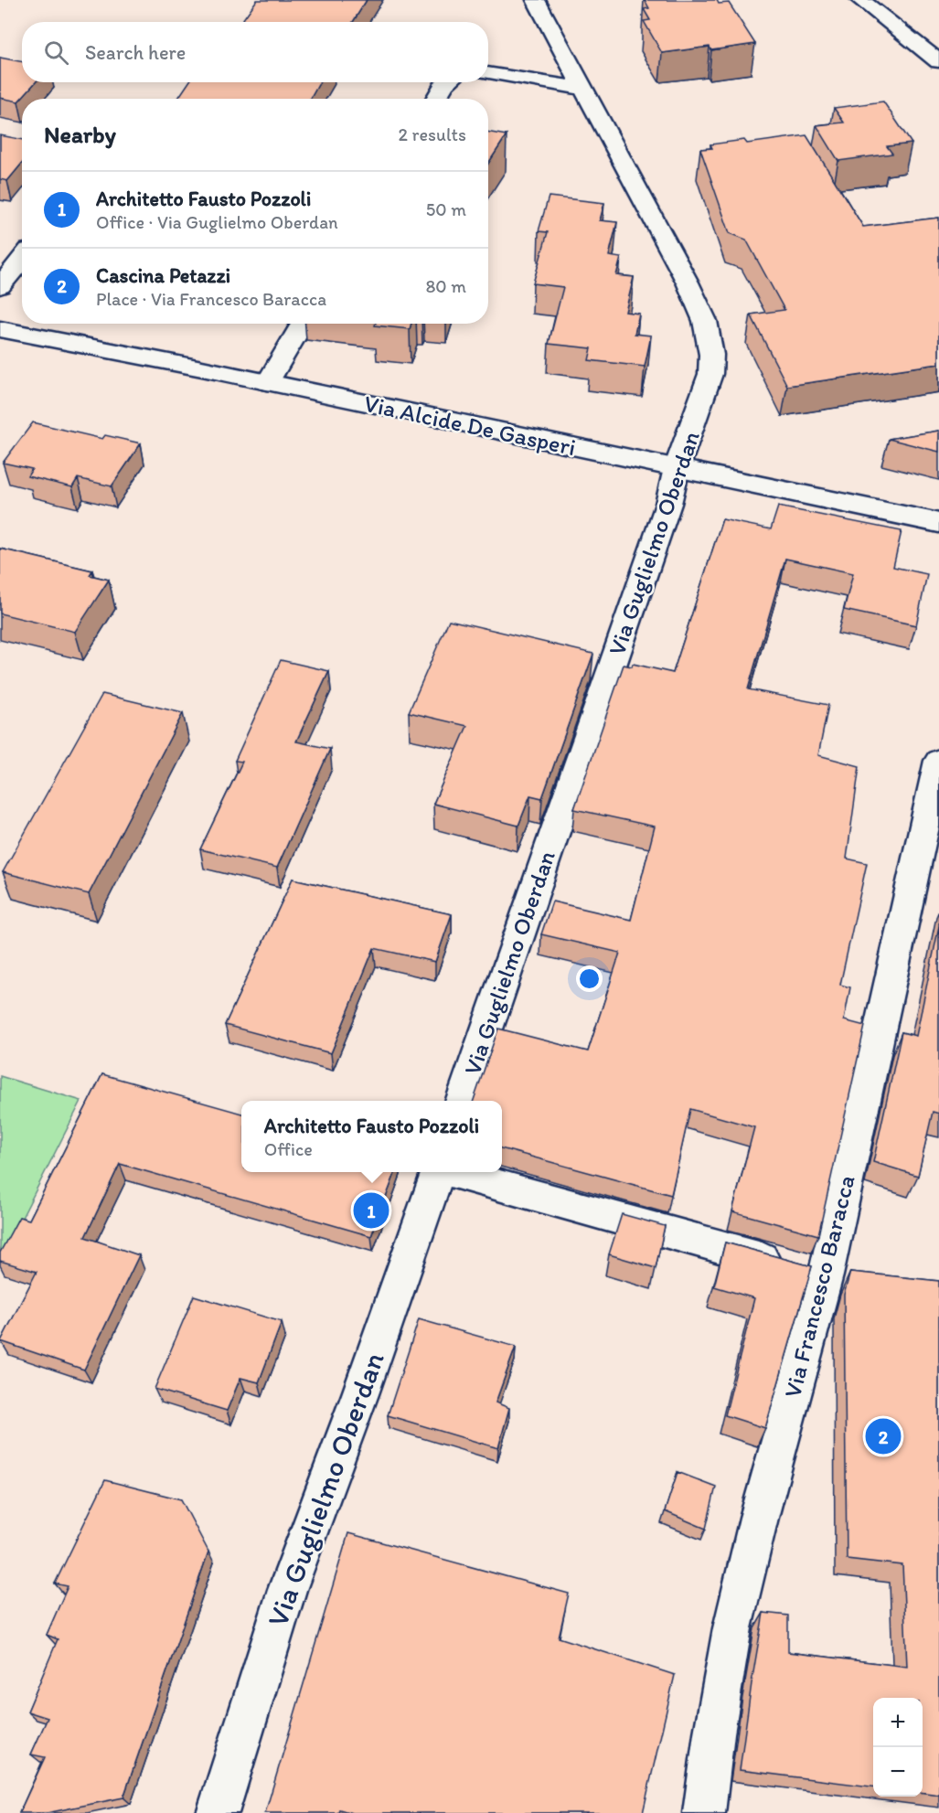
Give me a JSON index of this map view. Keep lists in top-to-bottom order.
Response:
{
  "streets": {
    "street": ["Via Alcide De Gasperi", "Via Guglielmo Oberdan", "Via Francesco Baracca"]
  },
  "crossings": [
    ["Via Alcide De Gasperi", "Via Guglielmo Oberdan"]
  ],
  "page": {
    "search": "Search here",
    "heading": ["Nearby", "2 results"],
    "list": [
      {
        "mark": "1",
        "name": "Architetto Fausto Pozzoli",
        "note": "Office · Via Guglielmo Oberdan",
        "value": "50 m"
      },
      {
        "mark": "2",
        "name": "Cascina Petazzi",
        "note": "Place · Via Francesco Baracca",
        "value": "80 m"
      }
    ],
    "popup": ["Architetto Fausto Pozzoli", "Office"],
    "pins": ["1", "2"],
    "map_buttons": ["+", "−"]
  }
}
